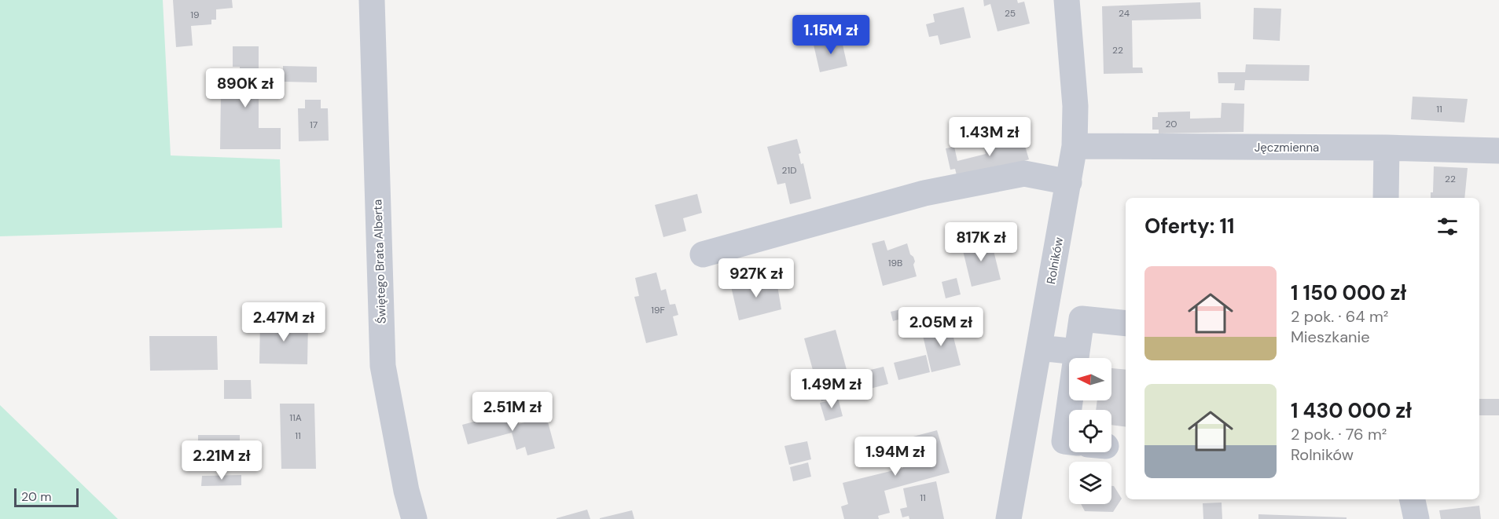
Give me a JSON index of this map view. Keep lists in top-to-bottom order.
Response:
{
  "streets": {
    "street": ["Jęczmienna", "Rolników", "Świętego Brata Alberta"]
  },
  "crossings": [
    ["Jęczmienna", "Rolników"]
  ],
  "house_numbers": [
    "25",
    "24",
    "19",
    "22",
    "11",
    "20",
    "17",
    "21D",
    "22",
    "19B",
    "19F",
    "11A",
    "11",
    "11"
  ],
  "scale_bar": "20 m",
  "north": "left",
  "page": {
    "price": [
      "1.15M zł",
      "890K zł",
      "1.43M zł",
      "817K zł",
      "927K zł",
      "2.47M zł",
      "2.05M zł",
      "1.49M zł",
      "2.51M zł",
      "1.94M zł",
      "2.21M zł"
    ],
    "heading": "Oferty: 11",
    "list": [
      {
        "name": "1 150 000 zł",
        "note": "2 pok. · 64 m² · Mieszkanie"
      },
      {
        "name": "1 430 000 zł",
        "note": "2 pok. · 76 m² · Rolników"
      }
    ],
    "scale": "20 m"
  }
}
